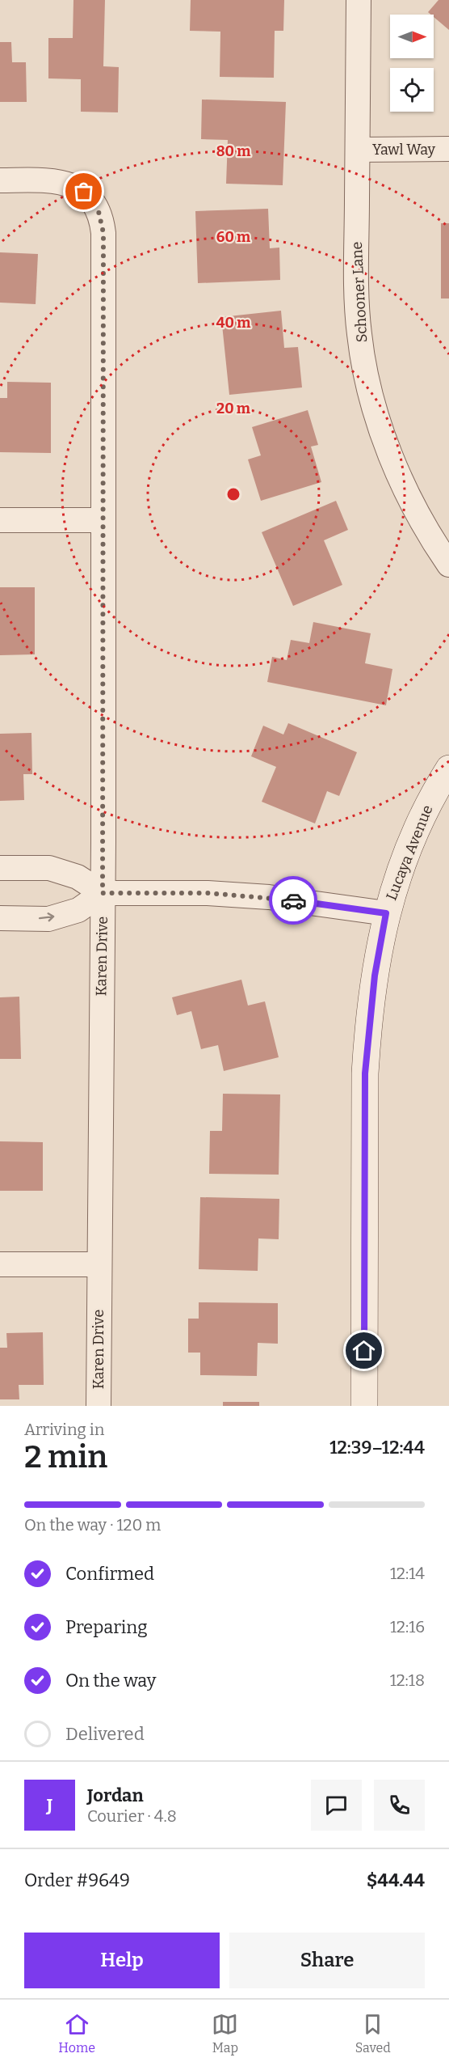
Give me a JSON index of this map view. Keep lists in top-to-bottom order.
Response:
{
  "streets": {
    "street": [
      "Yawl Way",
      "Schooner Lane",
      "Lucaya Avenue",
      "Karen Drive"
    ]
  },
  "crossings": [
    ["Yawl Way", "Schooner Lane"]
  ],
  "north": "right",
  "page": {
    "heading": ["2 min", "Arriving in", "12:39–12:44"],
    "panel": [
      "Jordan",
      "Courier · 4.8",
      "Order #9649",
      "$44.44"
    ],
    "bar": "On the way · 120 m",
    "list": [
      ["Confirmed", "12:14"],
      ["Preparing", "12:16"],
      ["On the way", "12:18"],
      "Delivered"
    ],
    "round": "J",
    "buttons": ["Help", "Share"],
    "tabs": ["Home", "Map", "Saved"]
  },
  "rings": [
    "80 m",
    "60 m",
    "40 m",
    "20 m"
  ]
}
